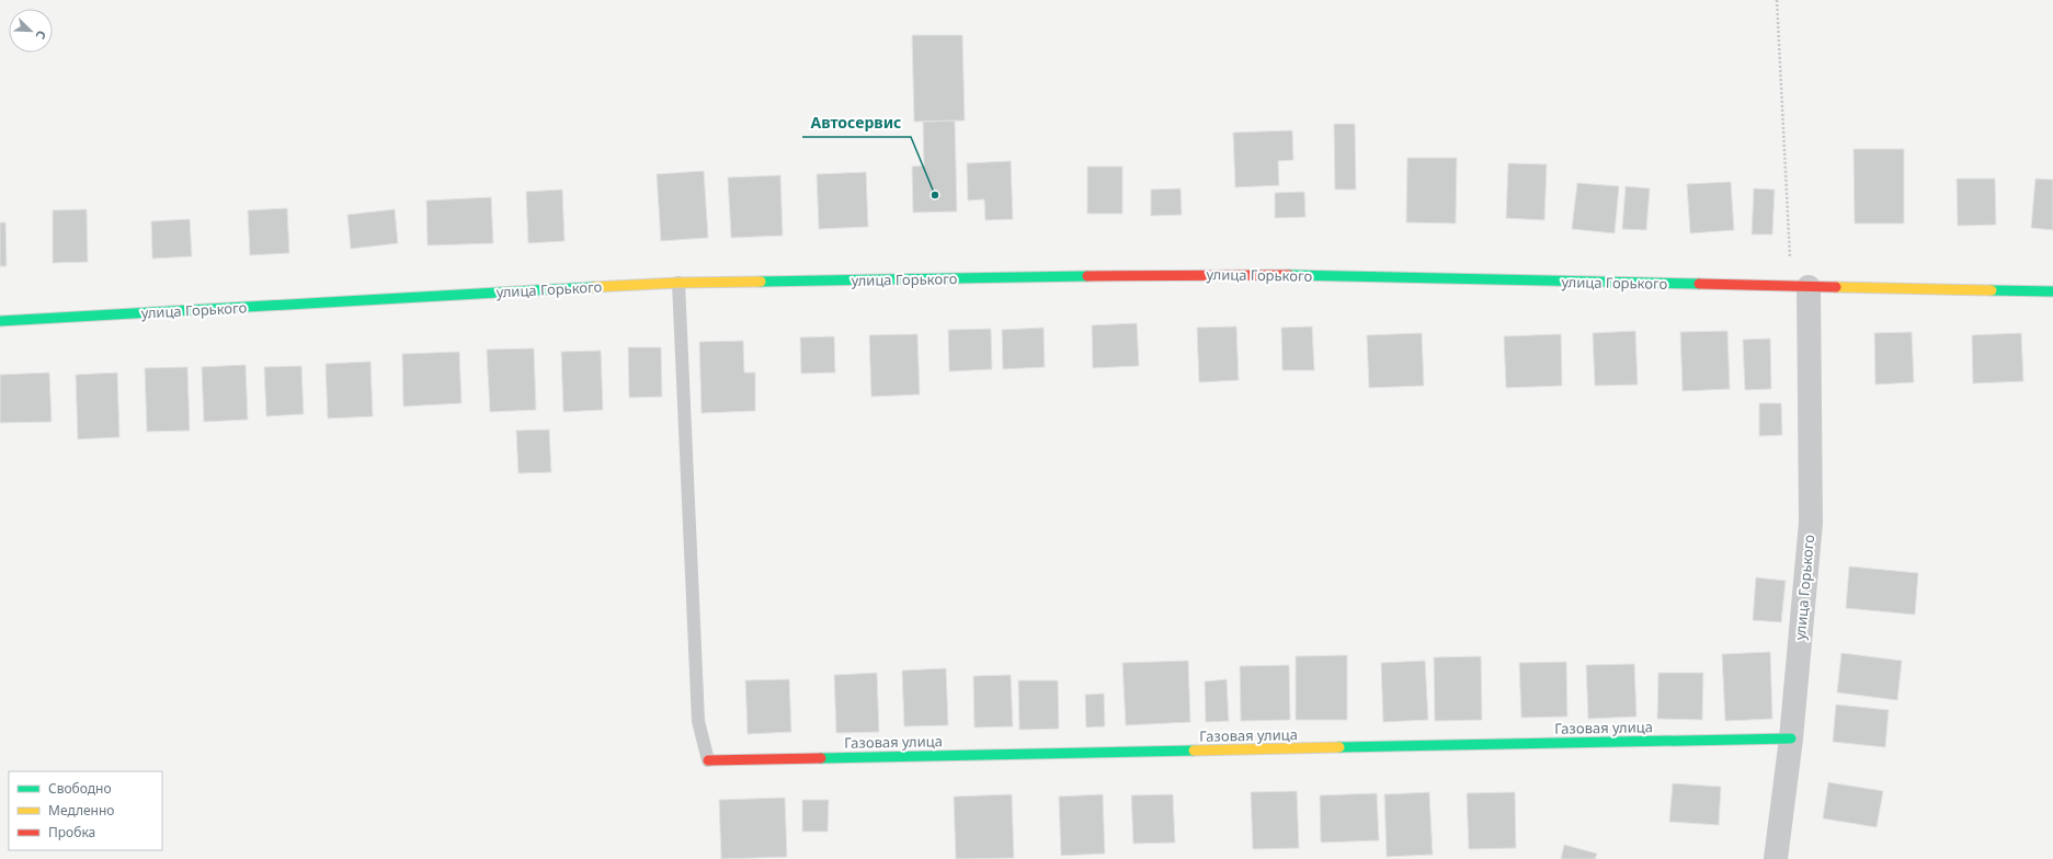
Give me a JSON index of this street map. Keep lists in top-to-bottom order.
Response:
{
  "streets": {
    "street": ["улица Горького", "Газовая улица"]
  },
  "crossings": [
    ["улица Горького", "Газовая улица"]
  ],
  "places": ["Автосервис"],
  "legend": ["Свободно", "Медленно", "Пробка"],
  "north": "bottom right"
}
